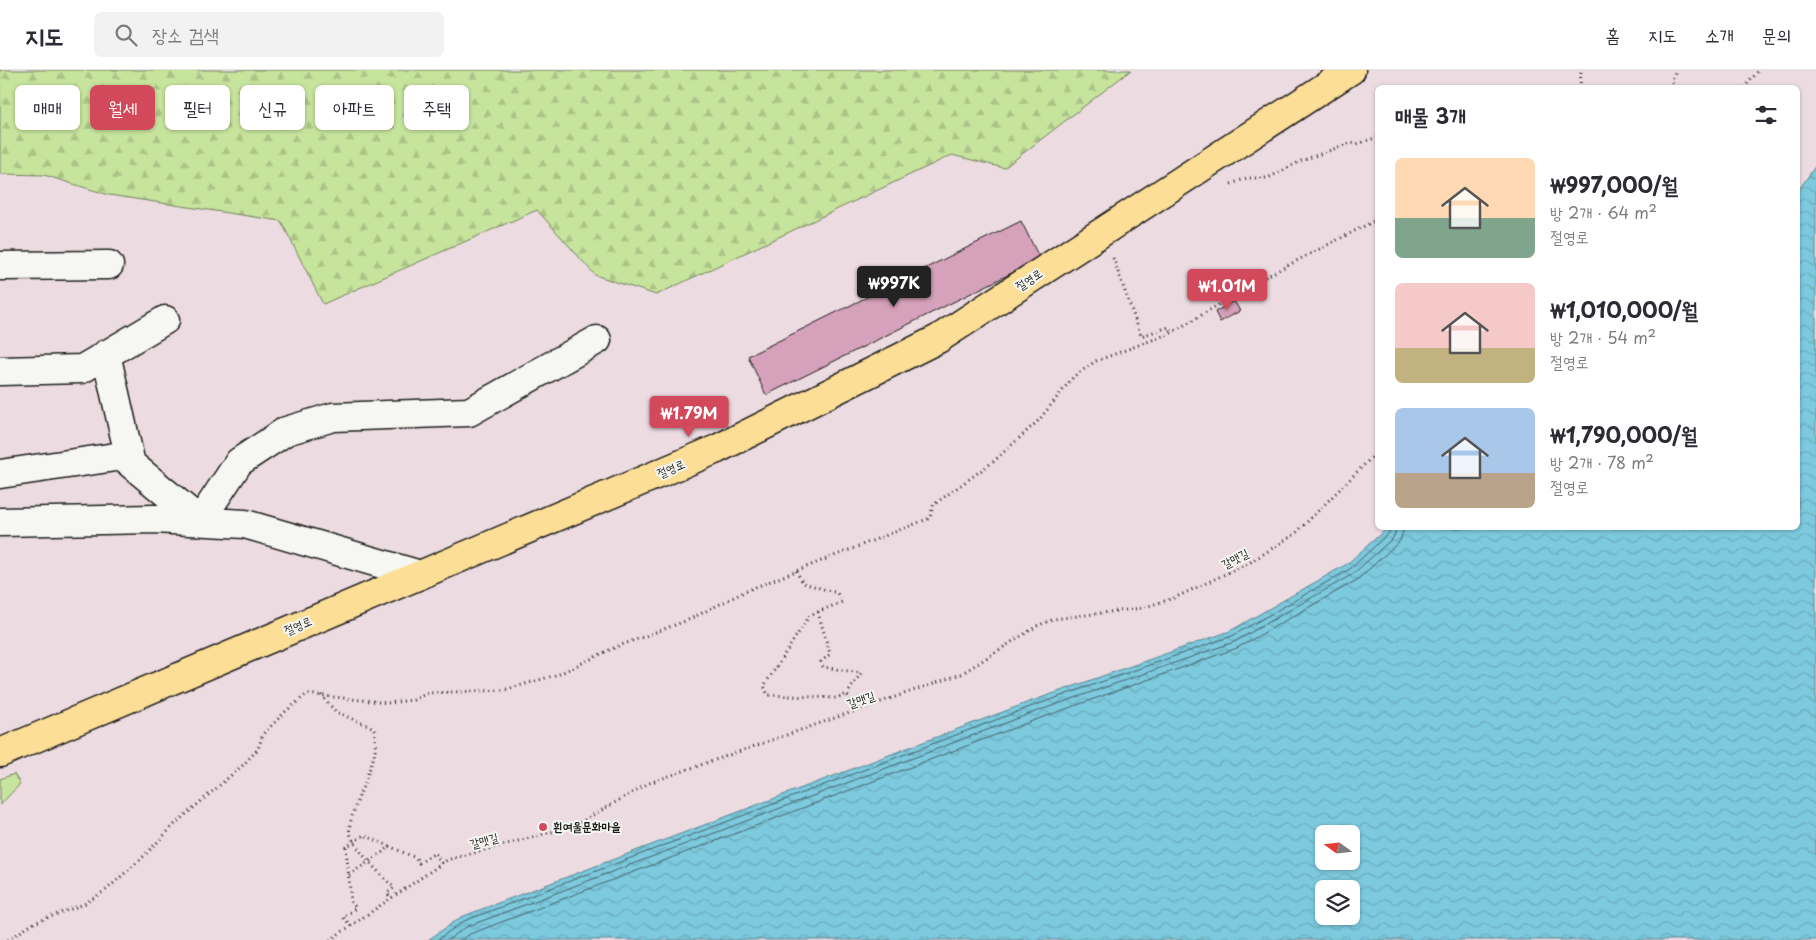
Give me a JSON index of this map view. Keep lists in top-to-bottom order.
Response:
{
  "streets": {
    "main road": ["절영로"],
    "path": ["갈맷길"]
  },
  "places": ["흰여울문화마을"],
  "north": "left",
  "page": {
    "header": "지도",
    "search": "장소 검색",
    "nav": [
      "홈",
      "지도",
      "소개",
      "문의"
    ],
    "chip": [
      "매매",
      "월세",
      "필터",
      "신규",
      "아파트",
      "주택"
    ],
    "heading": "매물 3개",
    "list": [
      {
        "name": "₩997,000/월",
        "note": "방 2개 · 64 m² · 절영로"
      },
      {
        "name": "₩1,010,000/월",
        "note": "방 2개 · 54 m² · 절영로"
      },
      {
        "name": "₩1,790,000/월",
        "note": "방 2개 · 78 m² · 절영로"
      }
    ],
    "price": ["₩997K", "₩1.01M", "₩1.79M"]
  }
}
